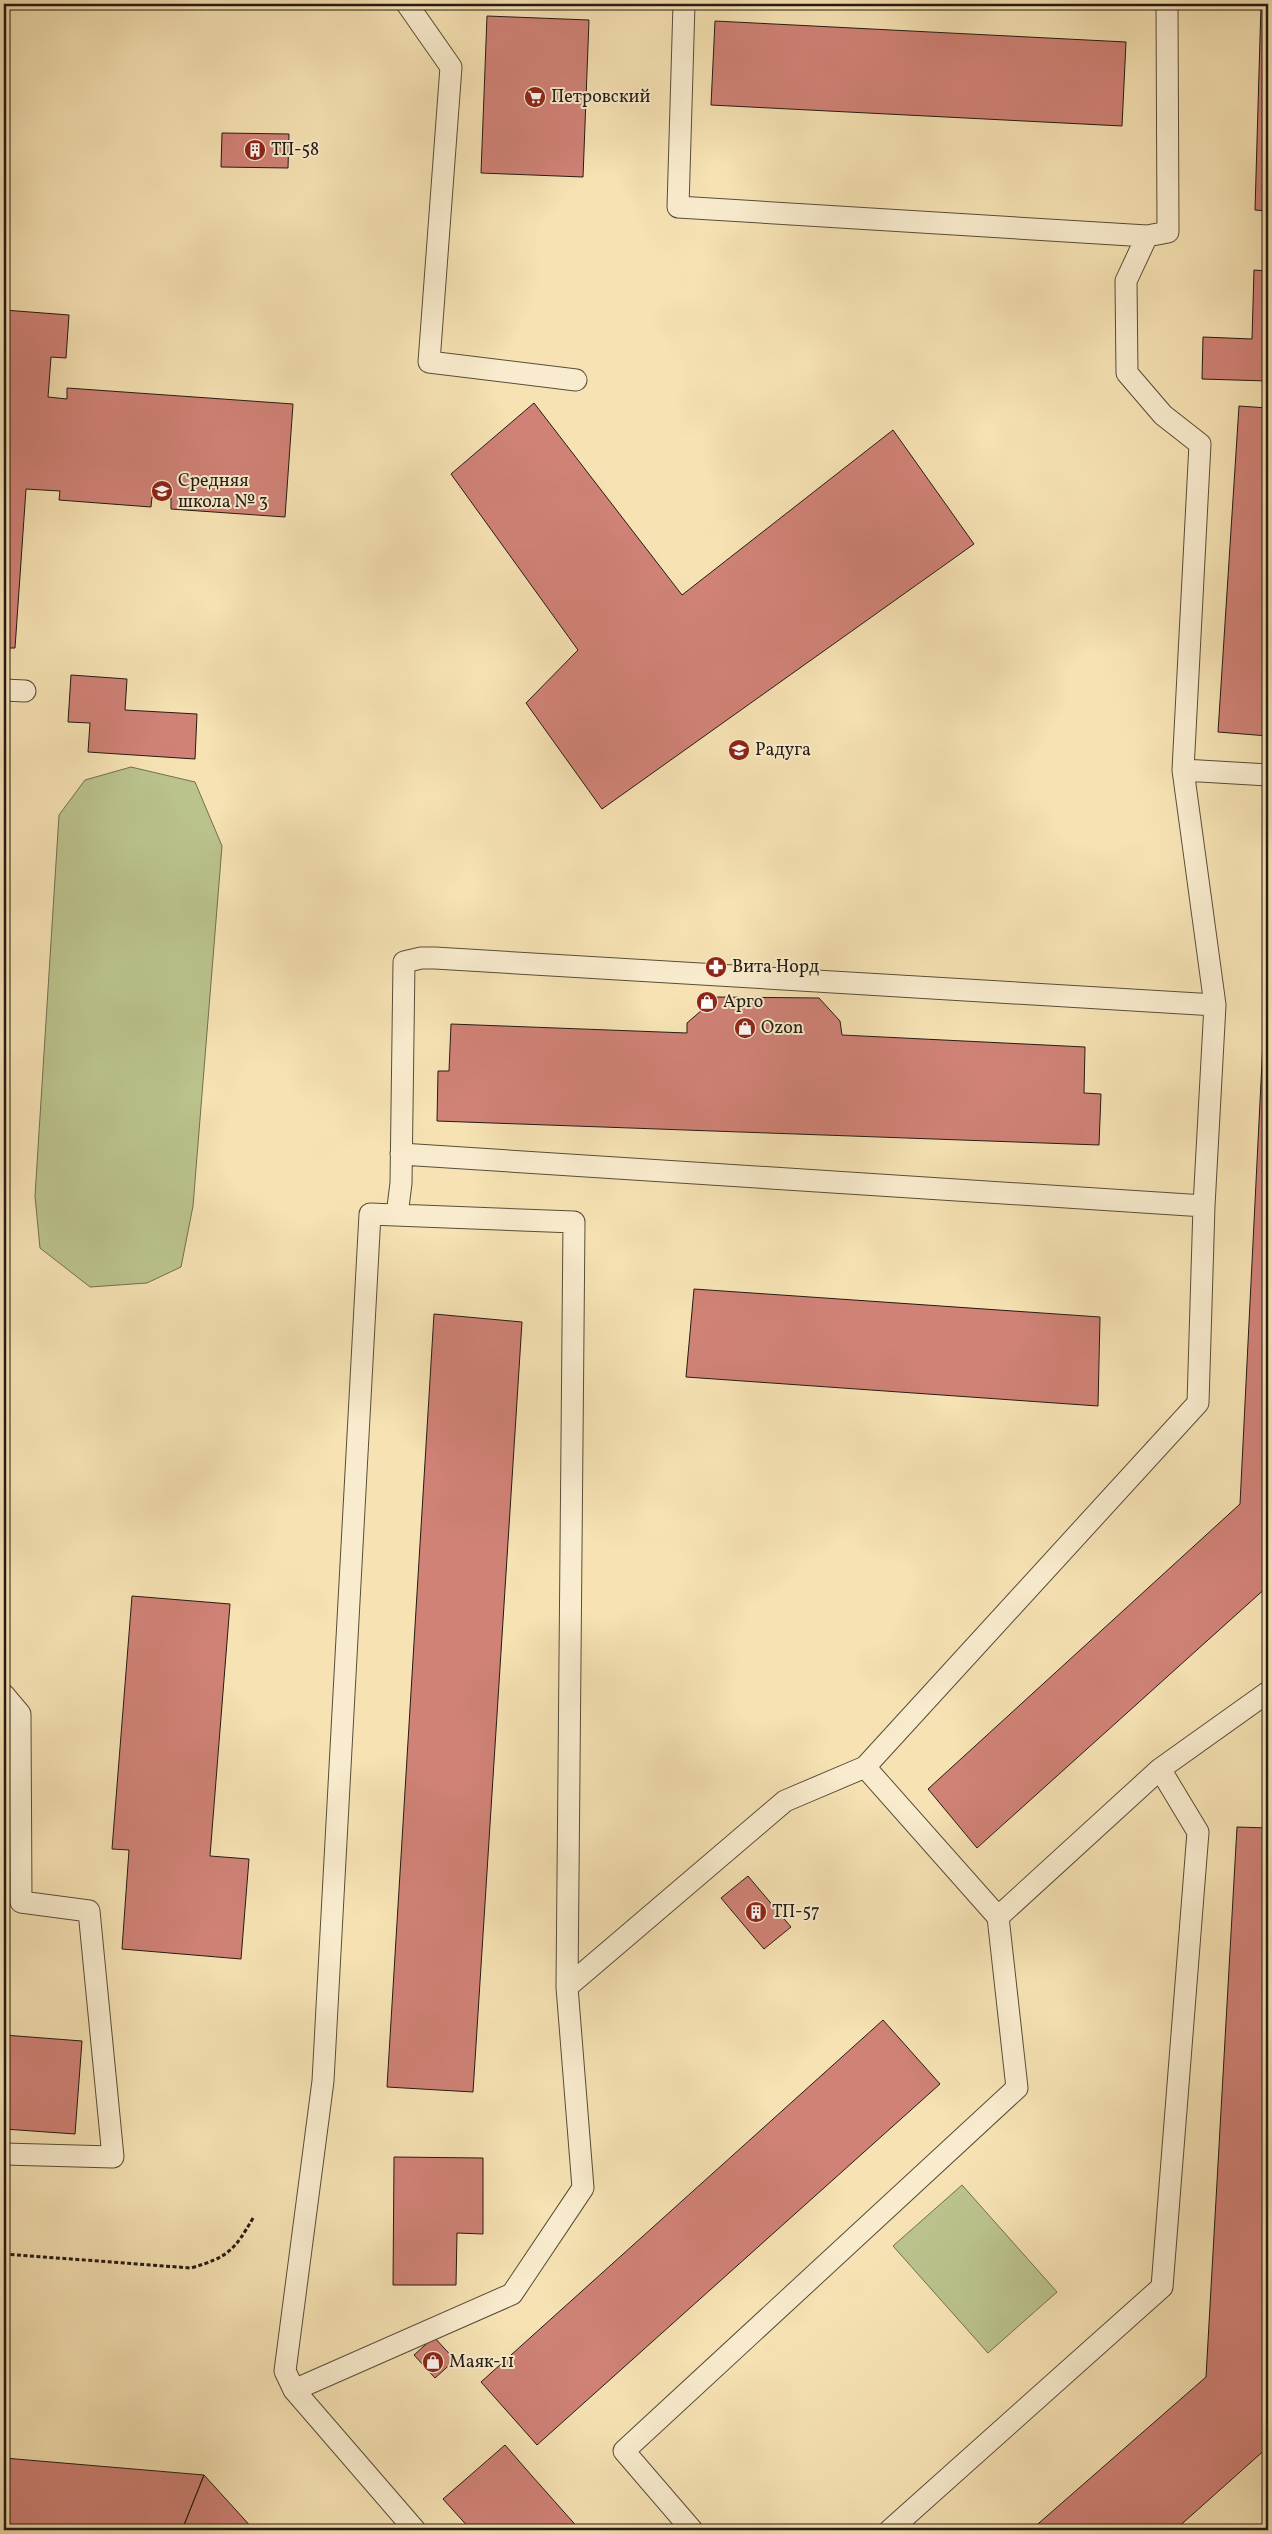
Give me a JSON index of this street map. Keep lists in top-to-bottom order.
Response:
{
  "places": {
    "supermarket": ["Петровский"],
    "building": ["ТП-58", "ТП-57"],
    "school or university": ["Средняя школа № 3", "Радуга"],
    "pharmacy": ["Вита Норд"],
    "shop": ["Арго", "Ozon", "Маяк-11"]
  }
}
